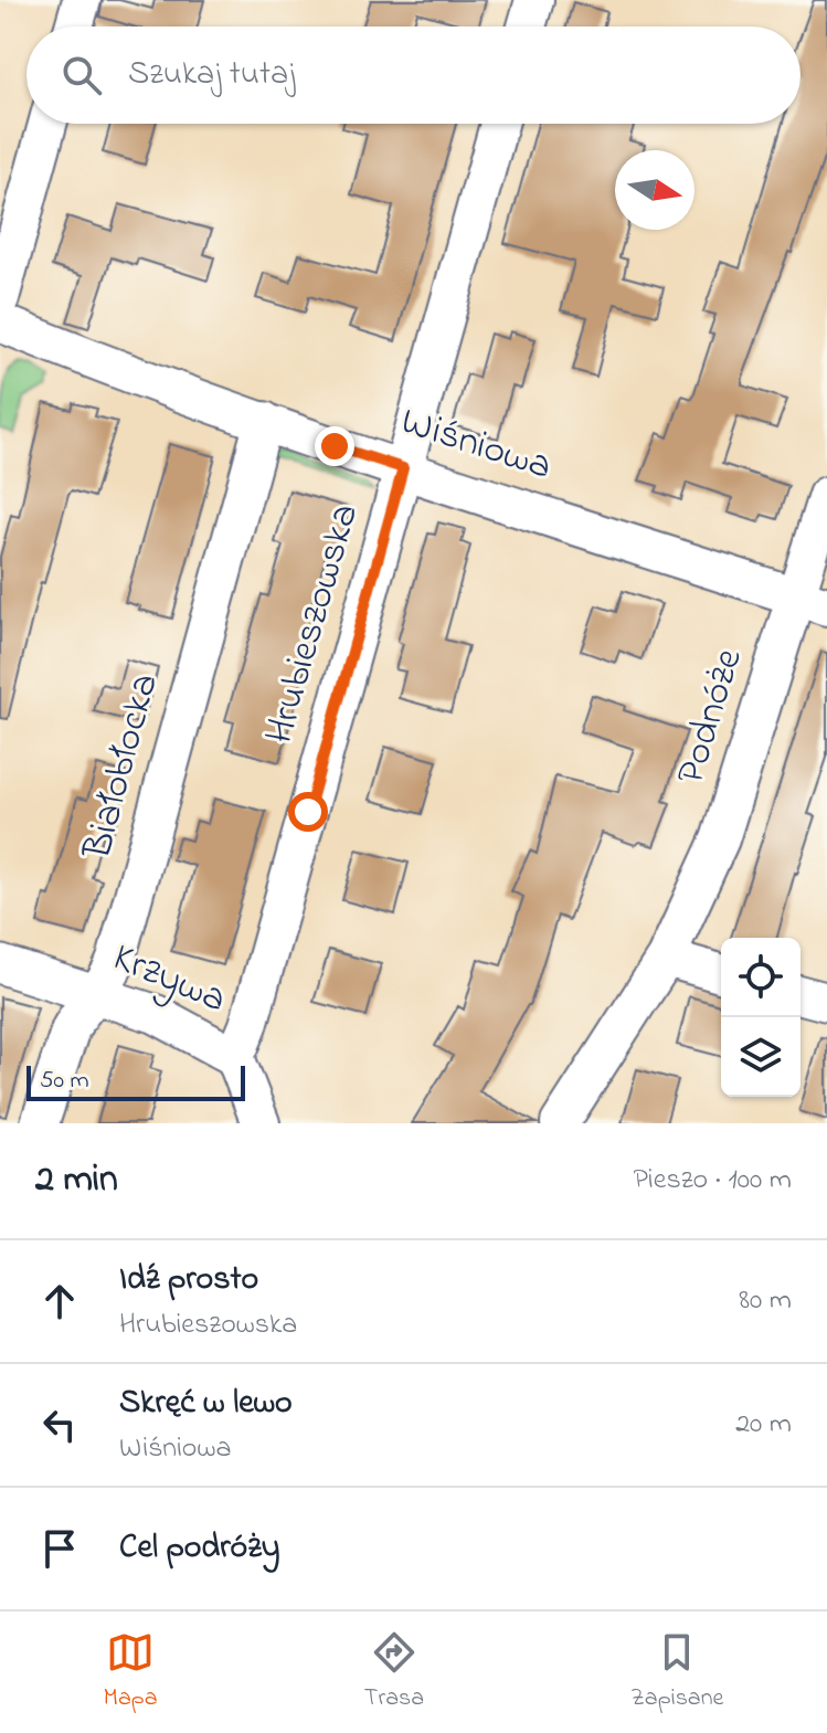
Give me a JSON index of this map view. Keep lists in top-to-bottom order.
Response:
{
  "streets": {
    "street": [
      "Wiśniowa",
      "Hrubieszowska",
      "Podnóże",
      "Białobłocka",
      "Krzywa"
    ]
  },
  "crossings": [
    ["Wiśniowa", "Hrubieszowska"],
    ["Wiśniowa", "Podnóże"],
    ["Wiśniowa", "Białobłocka"],
    ["Hrubieszowska", "Krzywa"],
    ["Białobłocka", "Krzywa"]
  ],
  "scale_bar": "50 m",
  "north": "right",
  "page": {
    "search": "Szukaj tutaj",
    "scale": "50 m",
    "heading": ["2 min", "Pieszo · 100 m"],
    "list": [
      ["Idź prosto", "Hrubieszowska", "80 m"],
      ["Skręć w lewo", "Wiśniowa", "20 m"],
      "Cel podróży"
    ],
    "nav": ["Mapa", "Trasa", "Zapisane"]
  }
}
